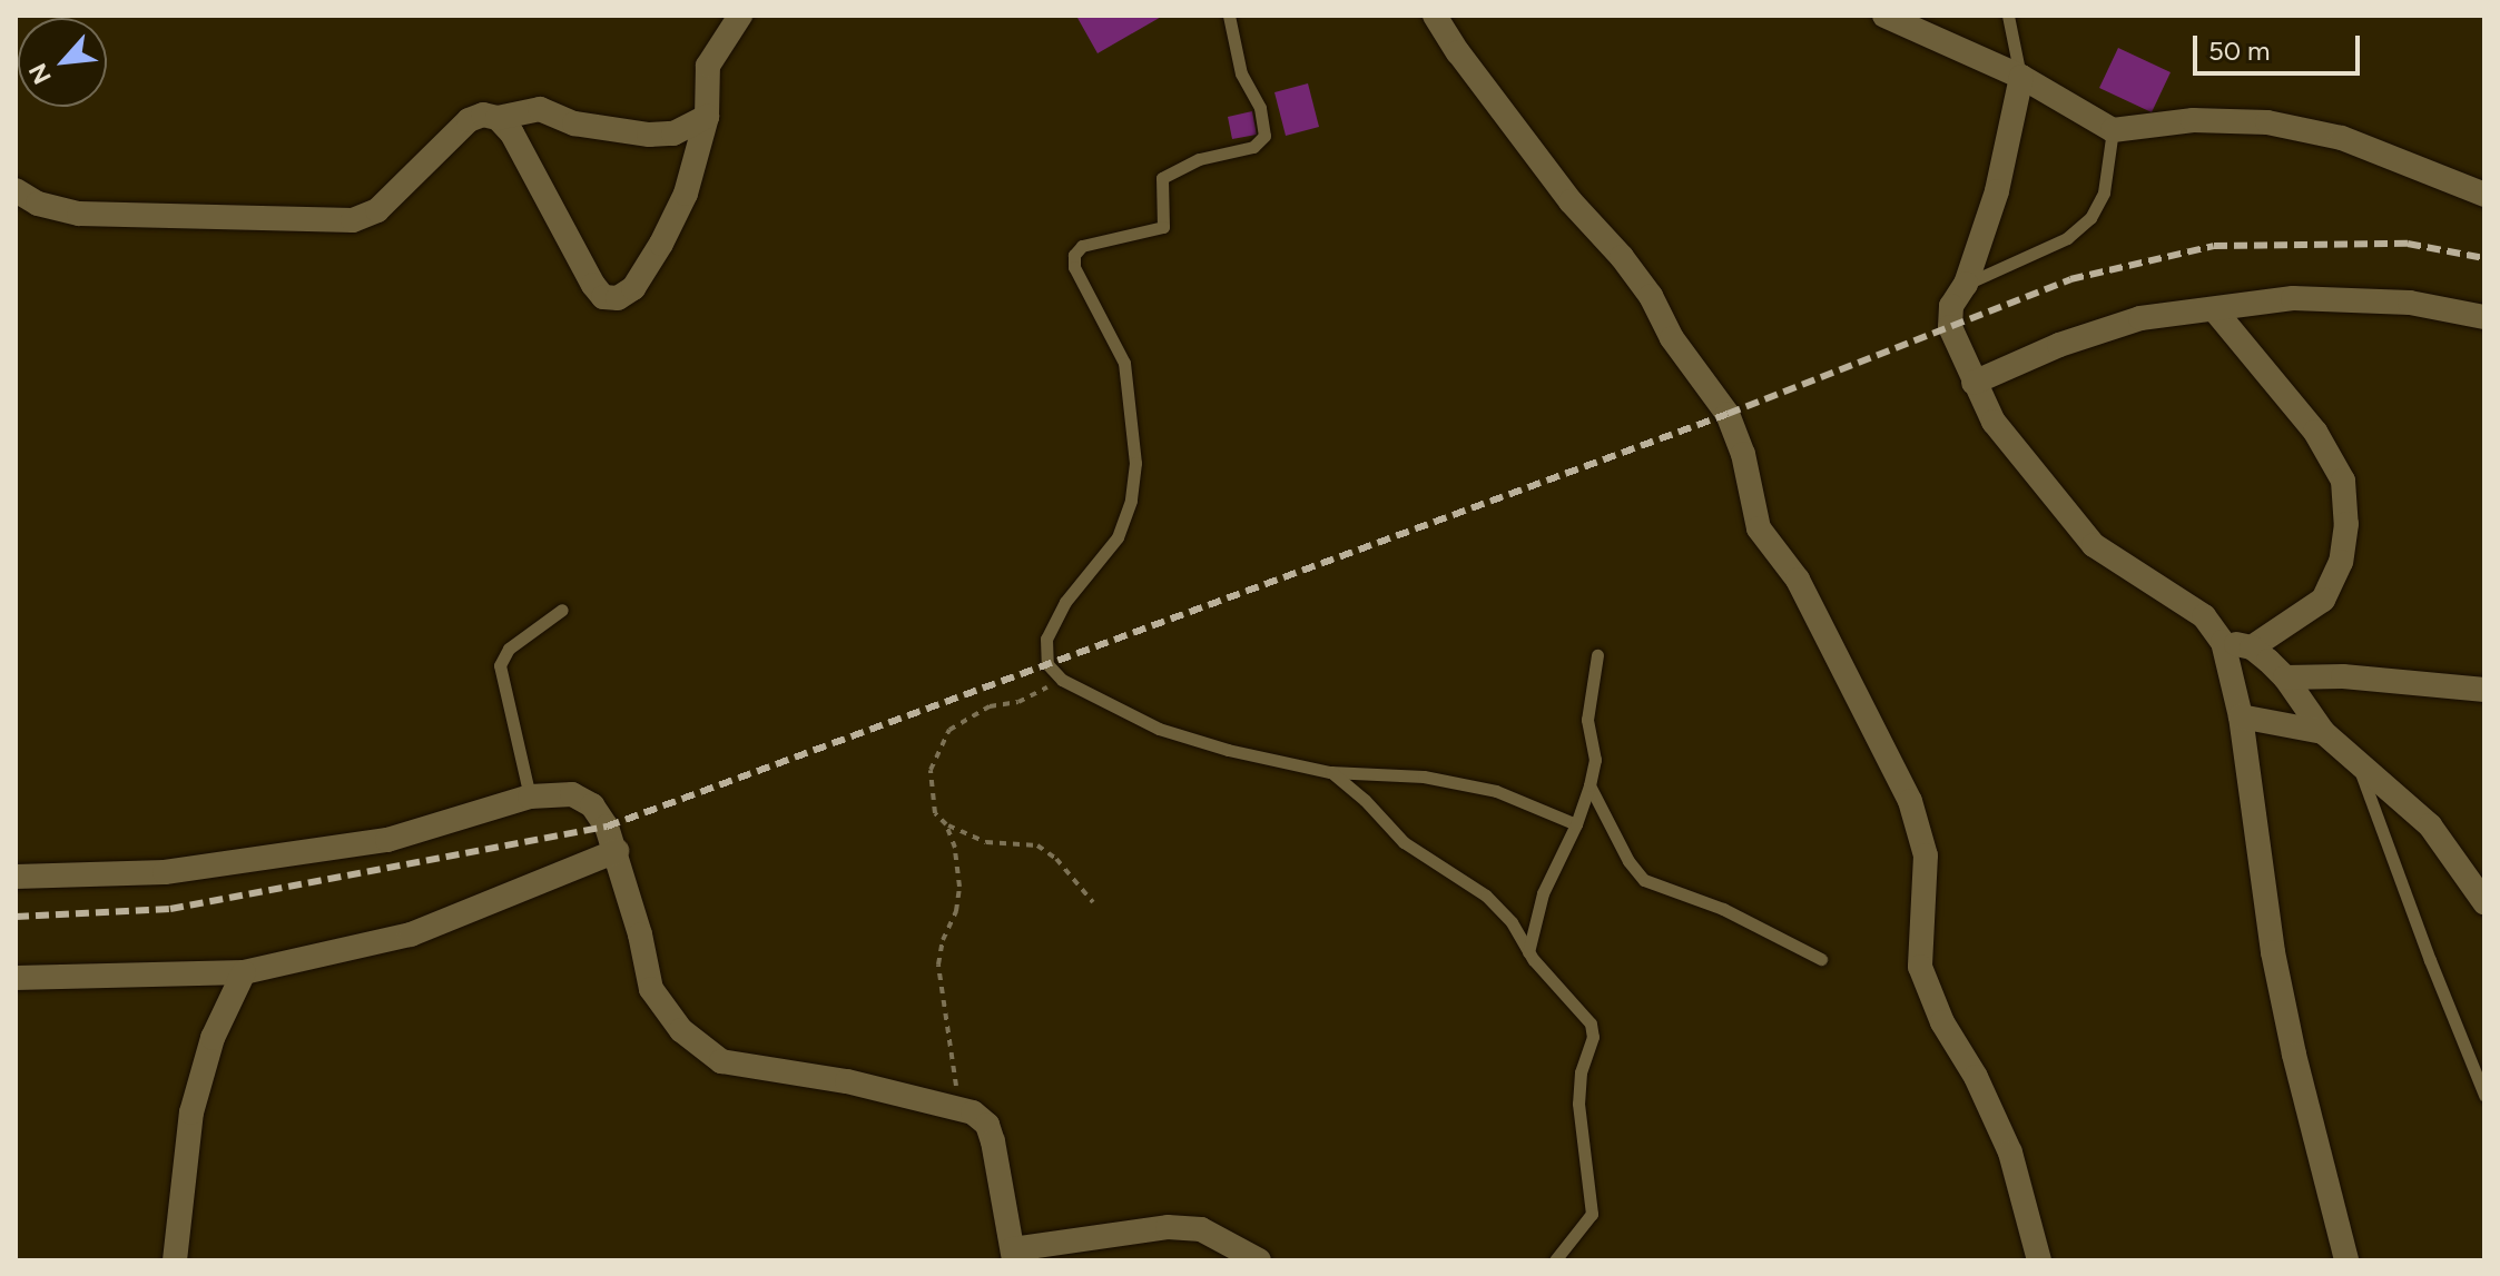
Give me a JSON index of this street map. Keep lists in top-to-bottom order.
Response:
{
  "scale_bar": "50 m",
  "north": "bottom left"
}
